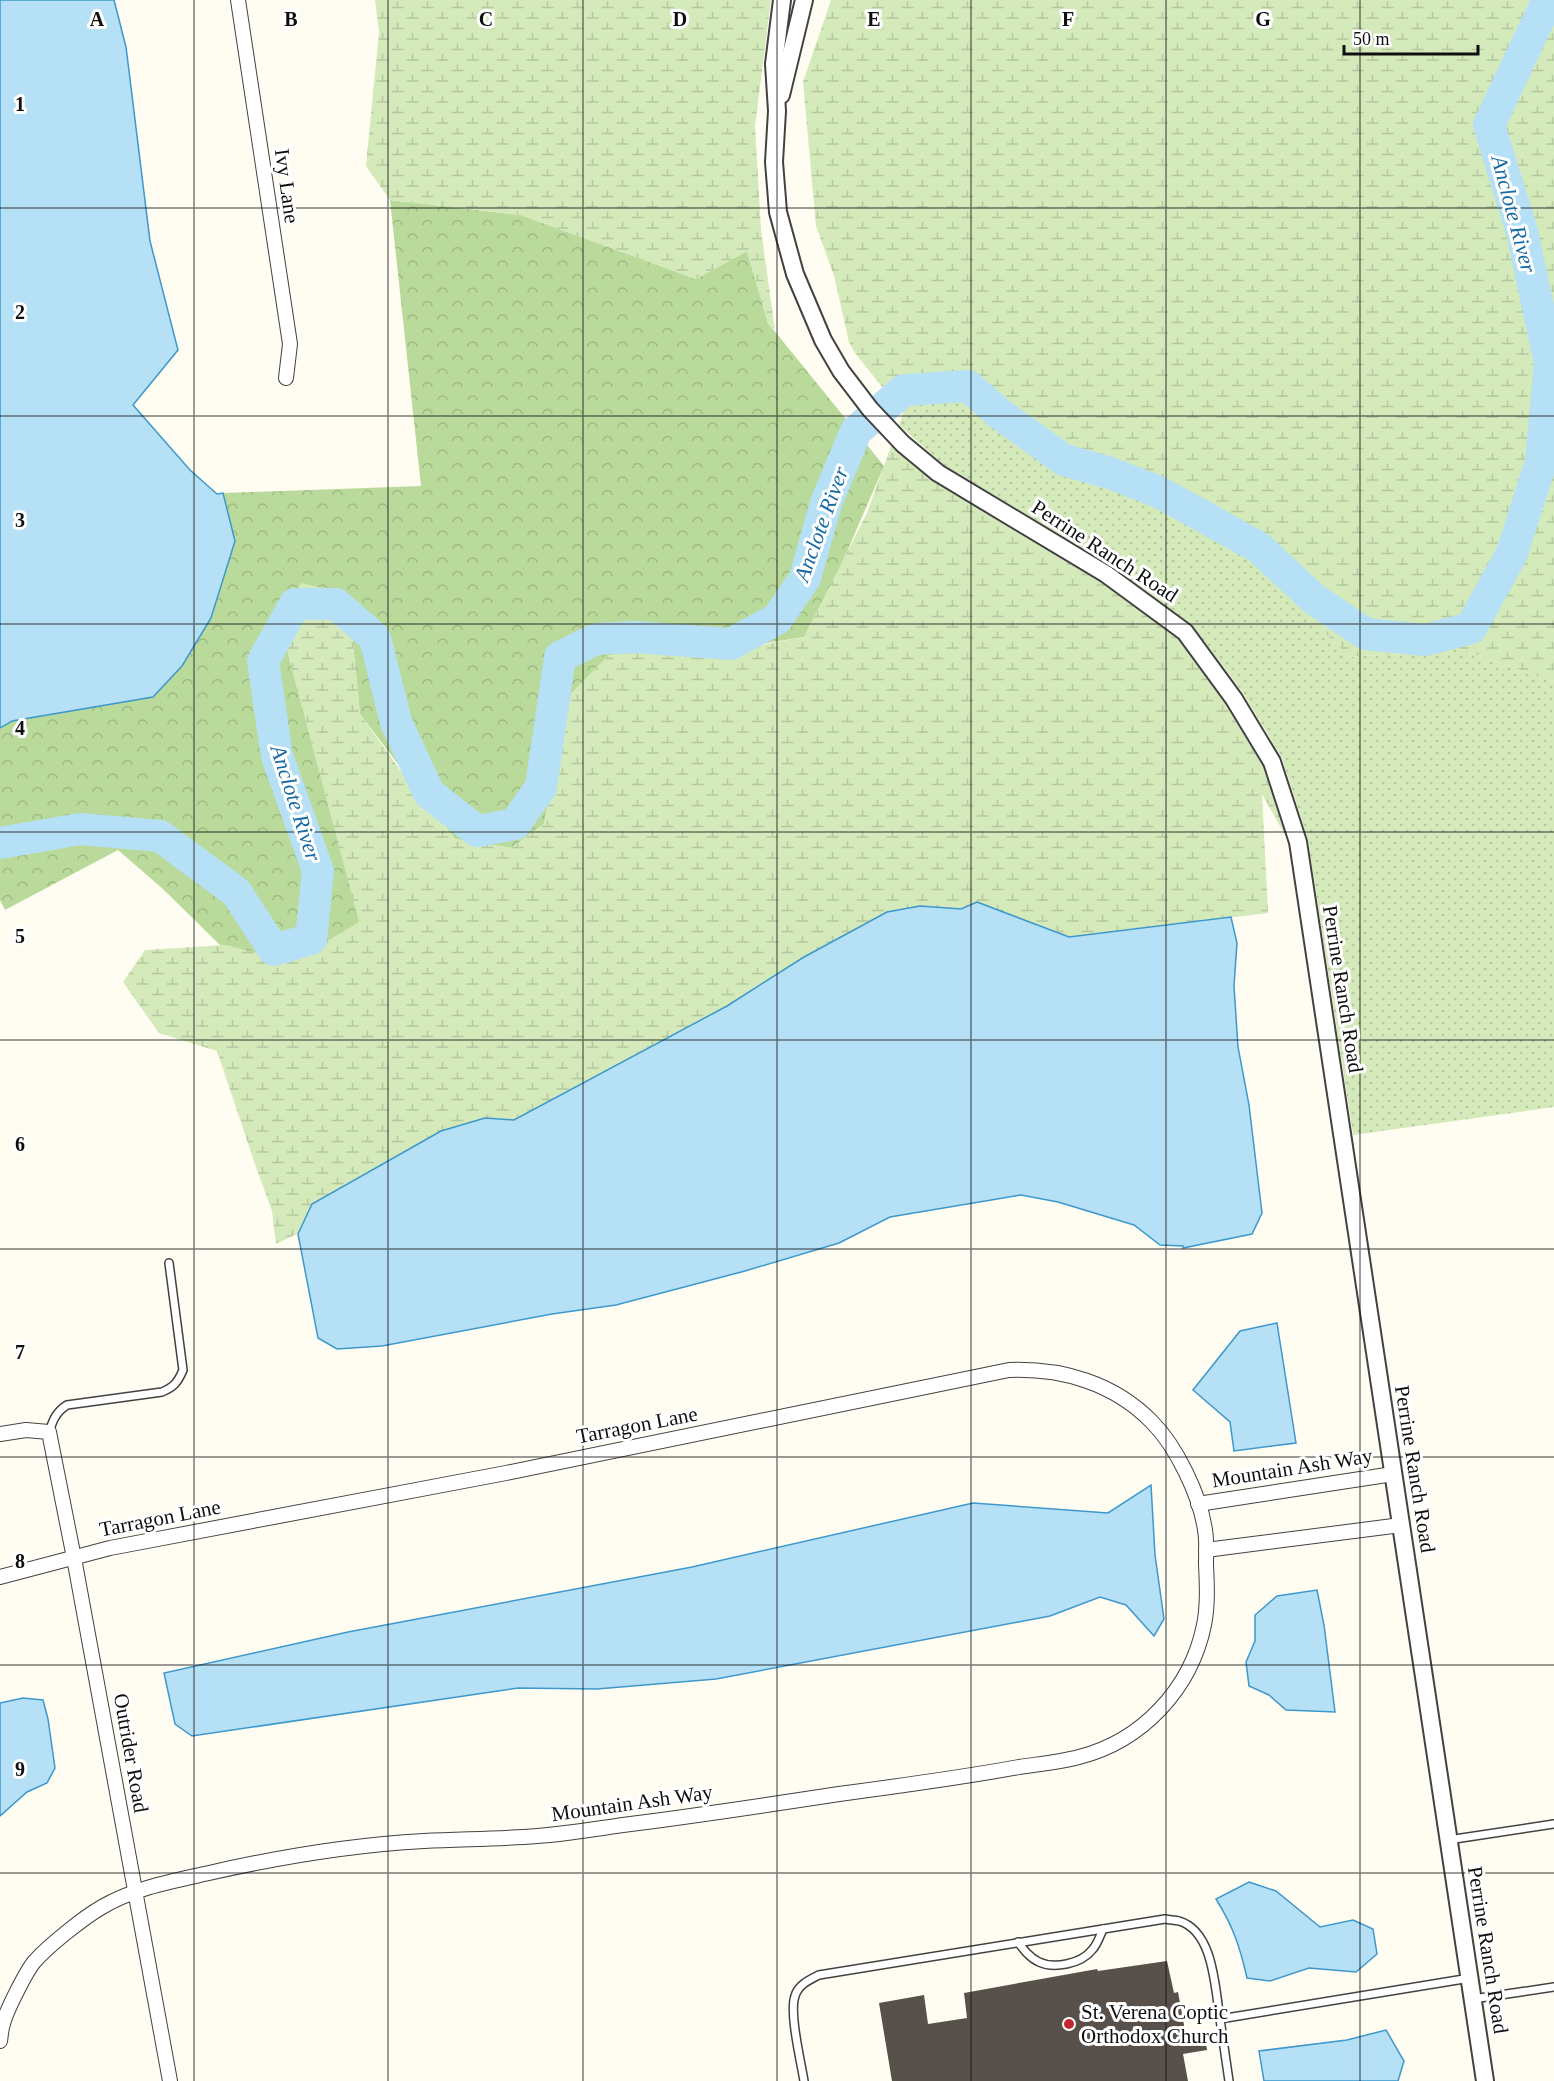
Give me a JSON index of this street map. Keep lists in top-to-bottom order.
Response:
{
  "streets": {
    "street": [
      "Ivy Lane",
      "Perrine Ranch Road",
      "Tarragon Lane",
      "Mountain Ash Way",
      "Outrider Road"
    ]
  },
  "crossings": [
    ["Perrine Ranch Road", "Mountain Ash Way"],
    ["Tarragon Lane", "Mountain Ash Way"],
    ["Tarragon Lane", "Outrider Road"],
    ["Mountain Ash Way", "Outrider Road"]
  ],
  "water": ["Anclote River"],
  "places": ["St. Verena Coptic Orthodox Church"],
  "scale_bar": "50 m",
  "grid": {
    "columns": [
      "A",
      "B",
      "C",
      "D",
      "E",
      "F",
      "G"
    ],
    "rows": [
      "1",
      "2",
      "3",
      "4",
      "5",
      "6",
      "7",
      "8",
      "9"
    ]
  }
}
